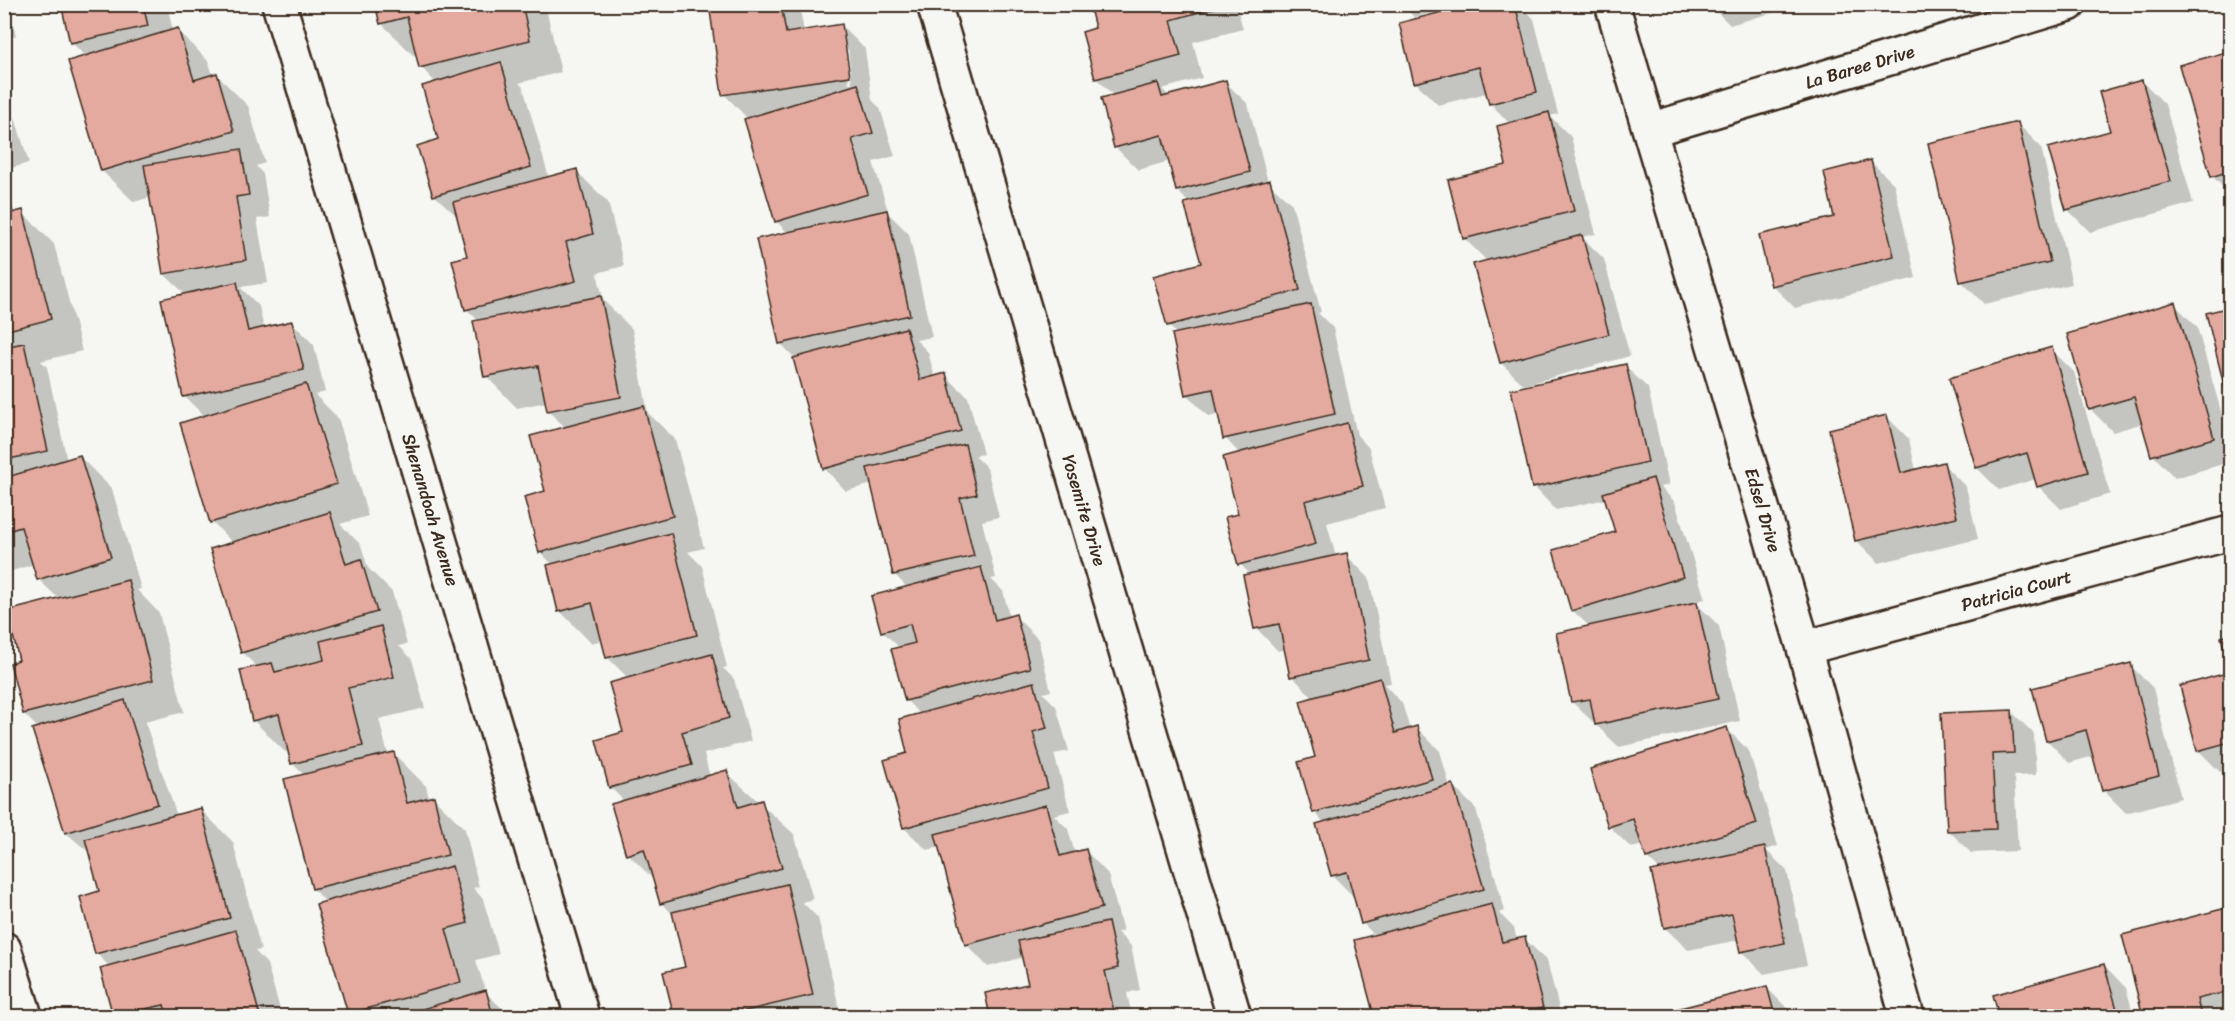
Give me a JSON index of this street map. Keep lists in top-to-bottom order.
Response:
{
  "streets": {
    "street": [
      "La Baree Drive",
      "Shenandoah Avenue",
      "Yosemite Drive",
      "Edsel Drive",
      "Patricia Court"
    ]
  },
  "crossings": [
    ["La Baree Drive", "Edsel Drive"],
    ["Edsel Drive", "Patricia Court"]
  ]
}
